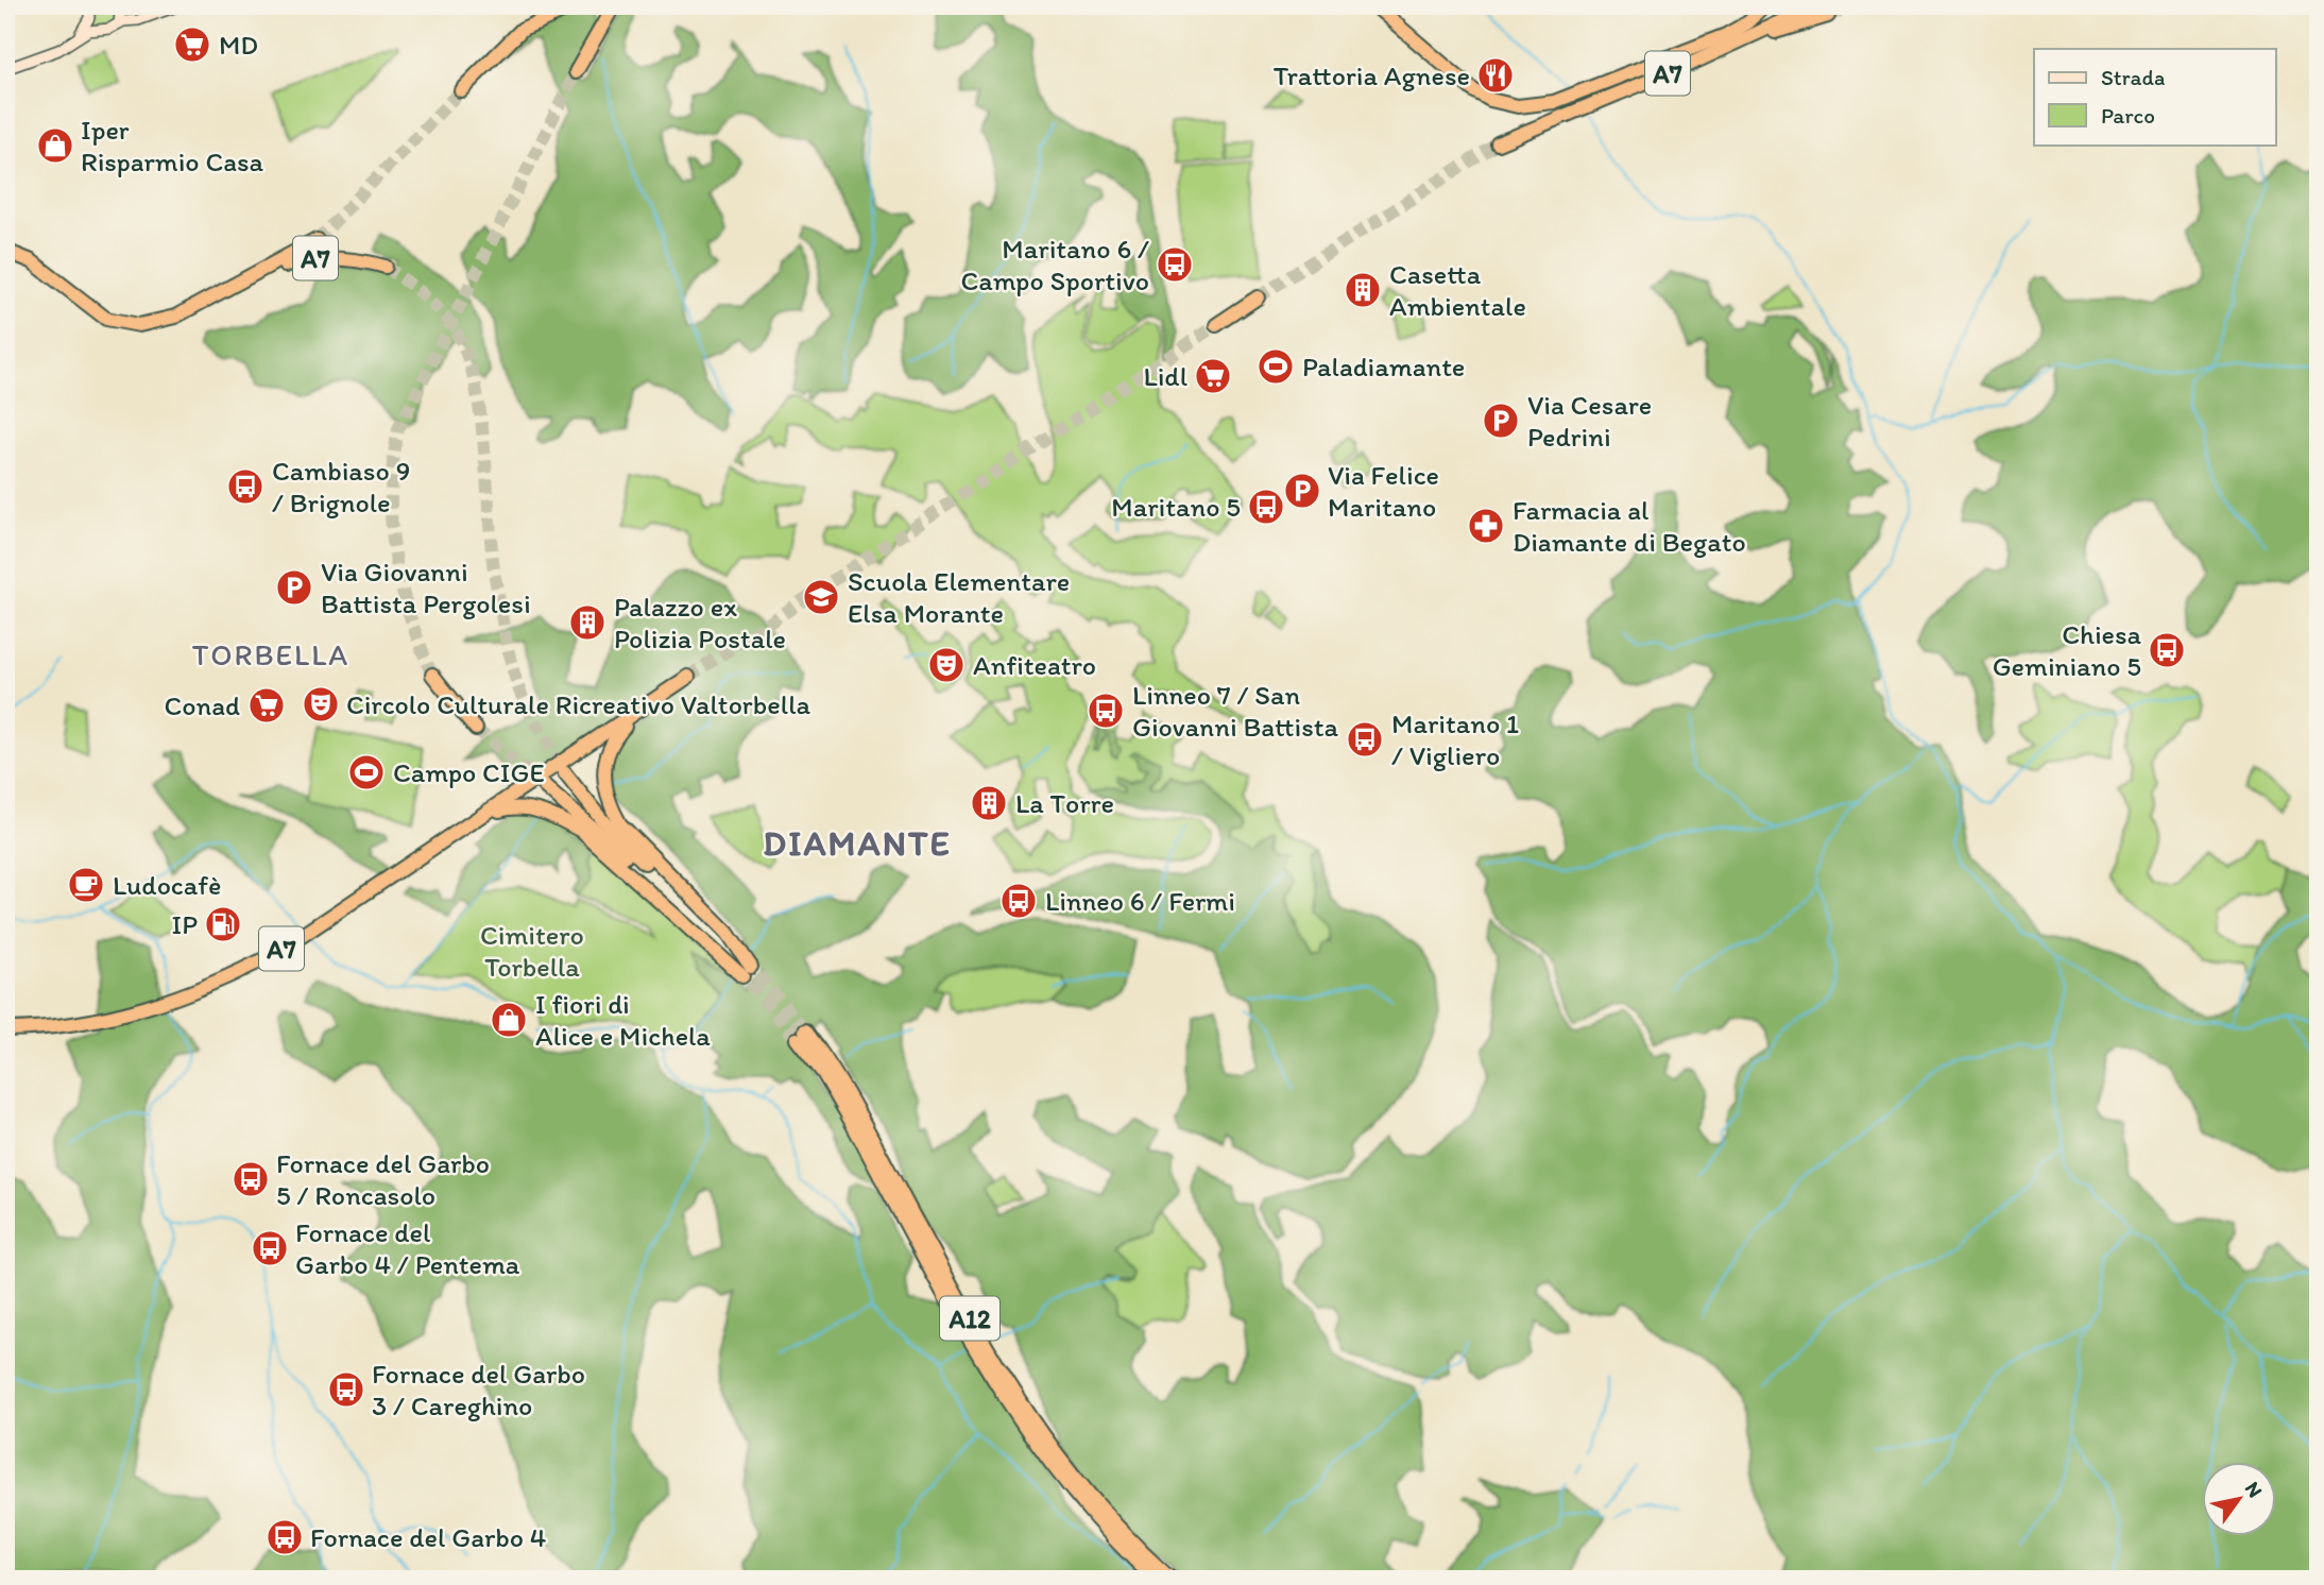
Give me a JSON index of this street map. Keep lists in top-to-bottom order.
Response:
{
  "streets": {
    "highway": ["A7", "A12"]
  },
  "districts": ["TORBELLA", "DIAMANTE"],
  "parks": ["Cimitero Torbella"],
  "places": {
    "supermarket": ["MD", "Lidl", "Conad"],
    "restaurant": ["Trattoria Agnese"],
    "shop": ["Iper Risparmio Casa", "I fiori di Alice e Michela"],
    "bus stop": [
      "Maritano 6 / Campo Sportivo",
      "Cambiaso 9 / Brignole",
      "Maritano 5",
      "Chiesa Geminiano 5",
      "Linneo 7 / San Giovanni Battista",
      "Maritano 1 / Vigliero",
      "Linneo 6 / Fermi",
      "Fornace del Garbo 5 / Roncasolo",
      "Fornace del Garbo 4 / Pentema",
      "Fornace del Garbo 3 / Careghino",
      "Fornace del Garbo 4"
    ],
    "building": ["Casetta Ambientale", "Palazzo ex Polizia Postale", "La Torre"],
    "sports": ["Paladiamante", "Campo CIGE"],
    "parking": ["Via Cesare Pedrini", "Via Felice Maritano", "Via Giovanni Battista Pergolesi"],
    "pharmacy": ["Farmacia al Diamante di Begato"],
    "school or university": ["Scuola Elementare Elsa Morante"],
    "theatre": ["Anfiteatro", "Circolo Culturale Ricreativo Valtorbella"],
    "cafe": ["Ludocafè"],
    "fuel station": ["IP"]
  },
  "legend": ["Strada", "Parco"],
  "north": "top right"
}
